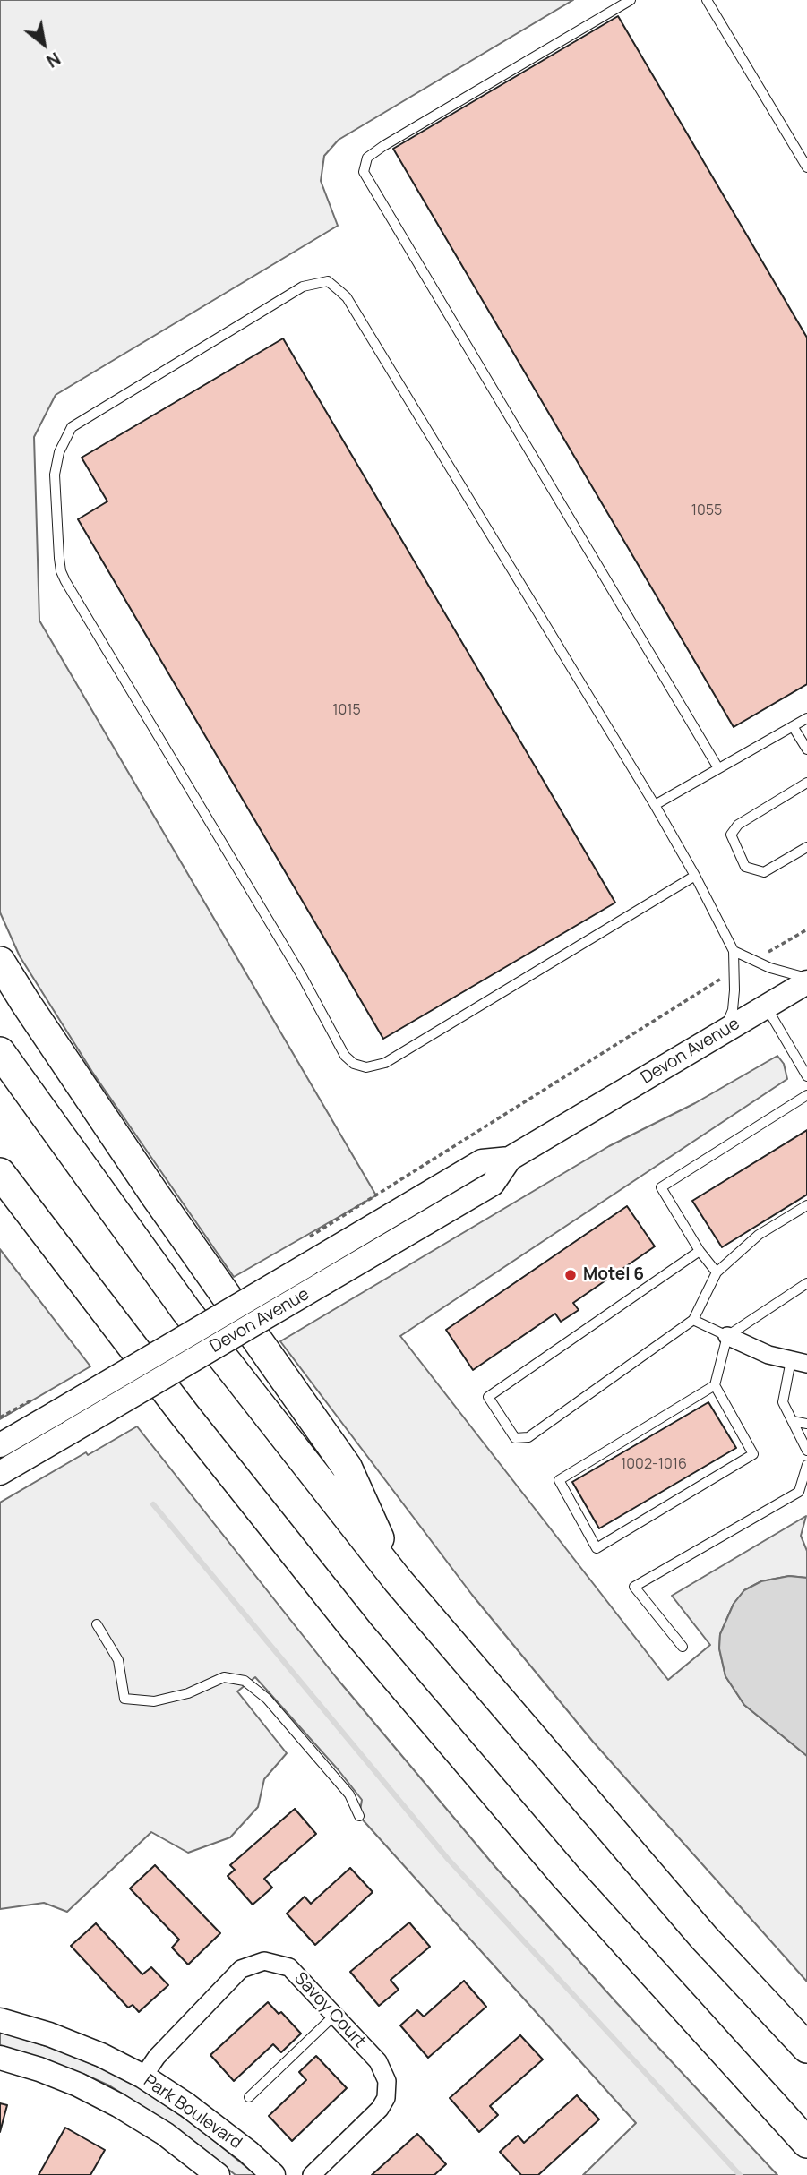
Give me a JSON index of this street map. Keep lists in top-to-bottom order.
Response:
{
  "streets": {
    "main road": ["Devon Avenue", "Park Boulevard"],
    "street": ["Savoy Court"]
  },
  "crossings": [
    ["Savoy Court", "Park Boulevard"]
  ],
  "places": ["Motel 6"],
  "house_numbers": ["1055", "1015", "1002-1016"],
  "north": "bottom right"
}
